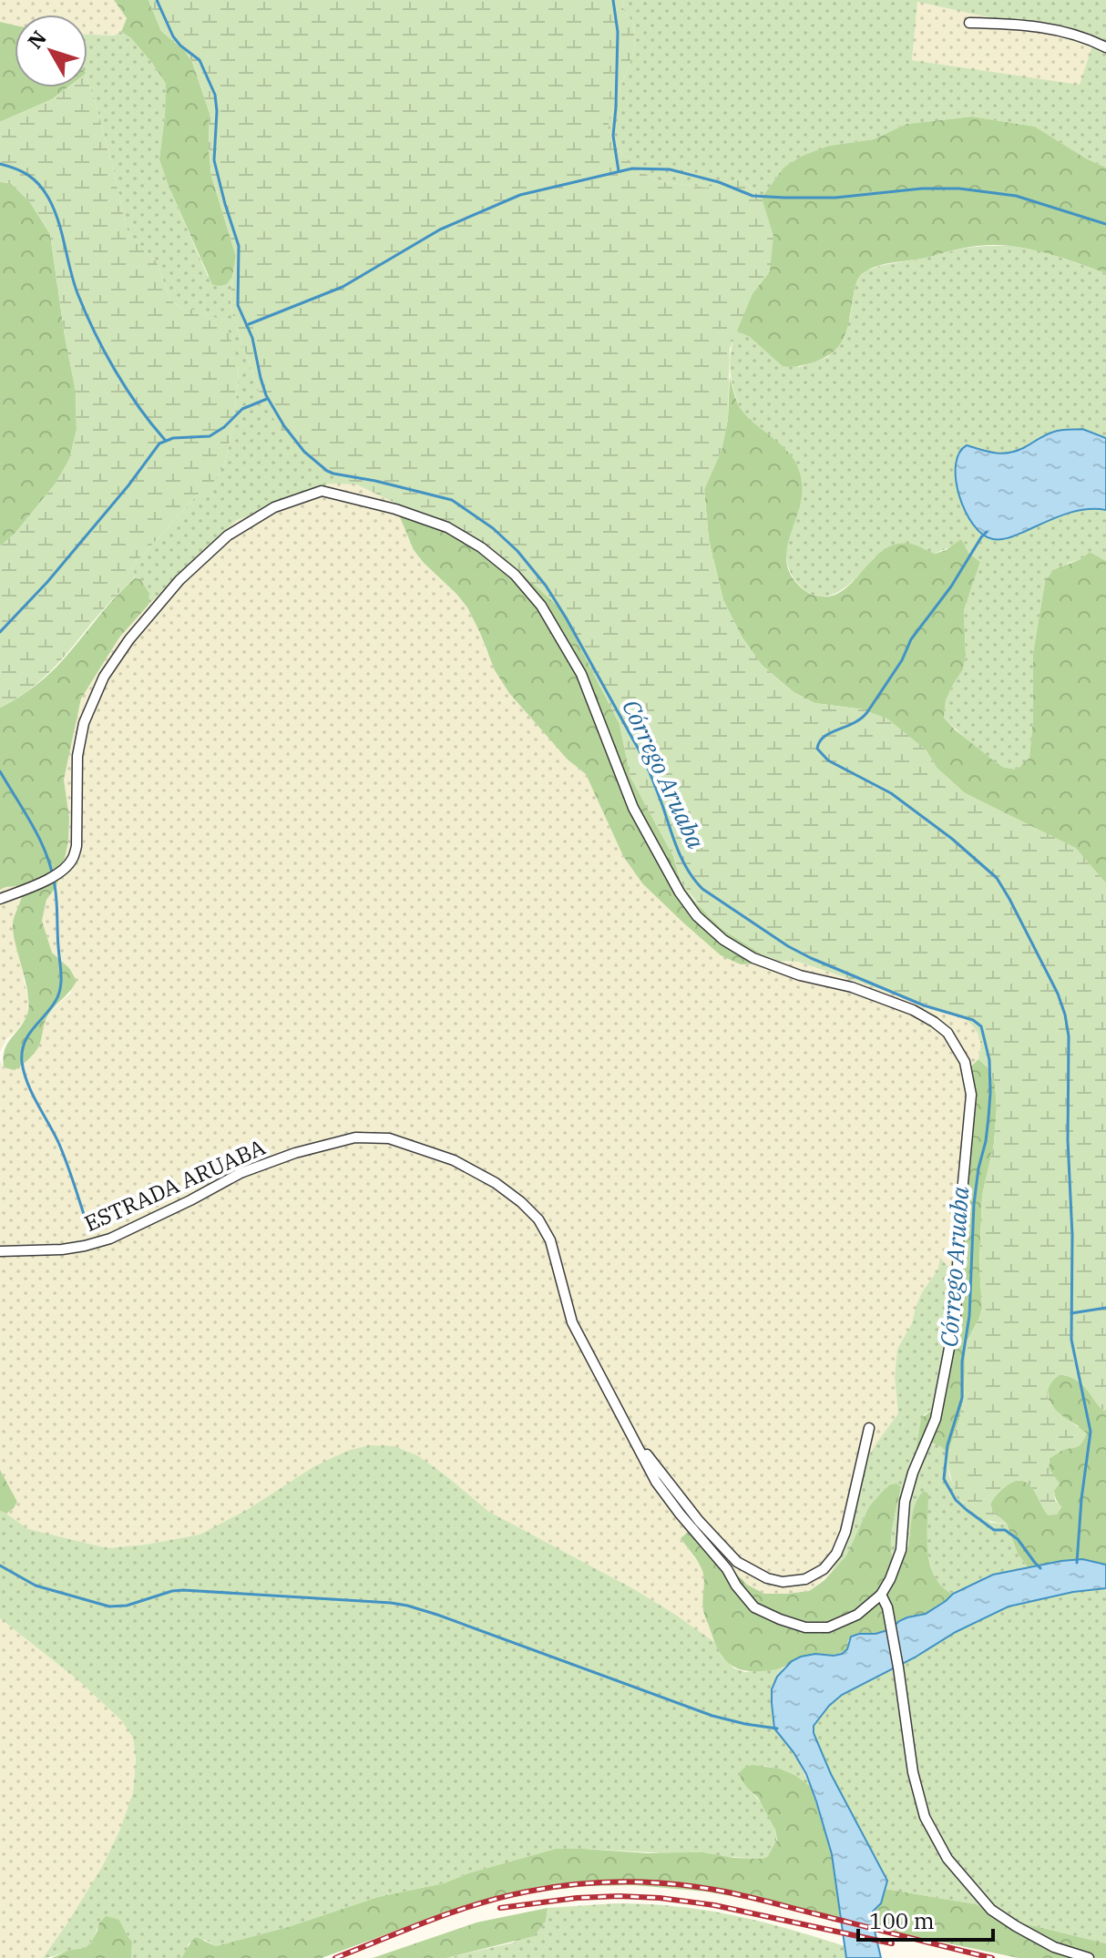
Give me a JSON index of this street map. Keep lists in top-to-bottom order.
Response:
{
  "streets": {
    "street": ["ESTRADA ARUABA"]
  },
  "water": ["Córrego Aruaba"],
  "scale_bar": "100 m",
  "north": "top left"
}
